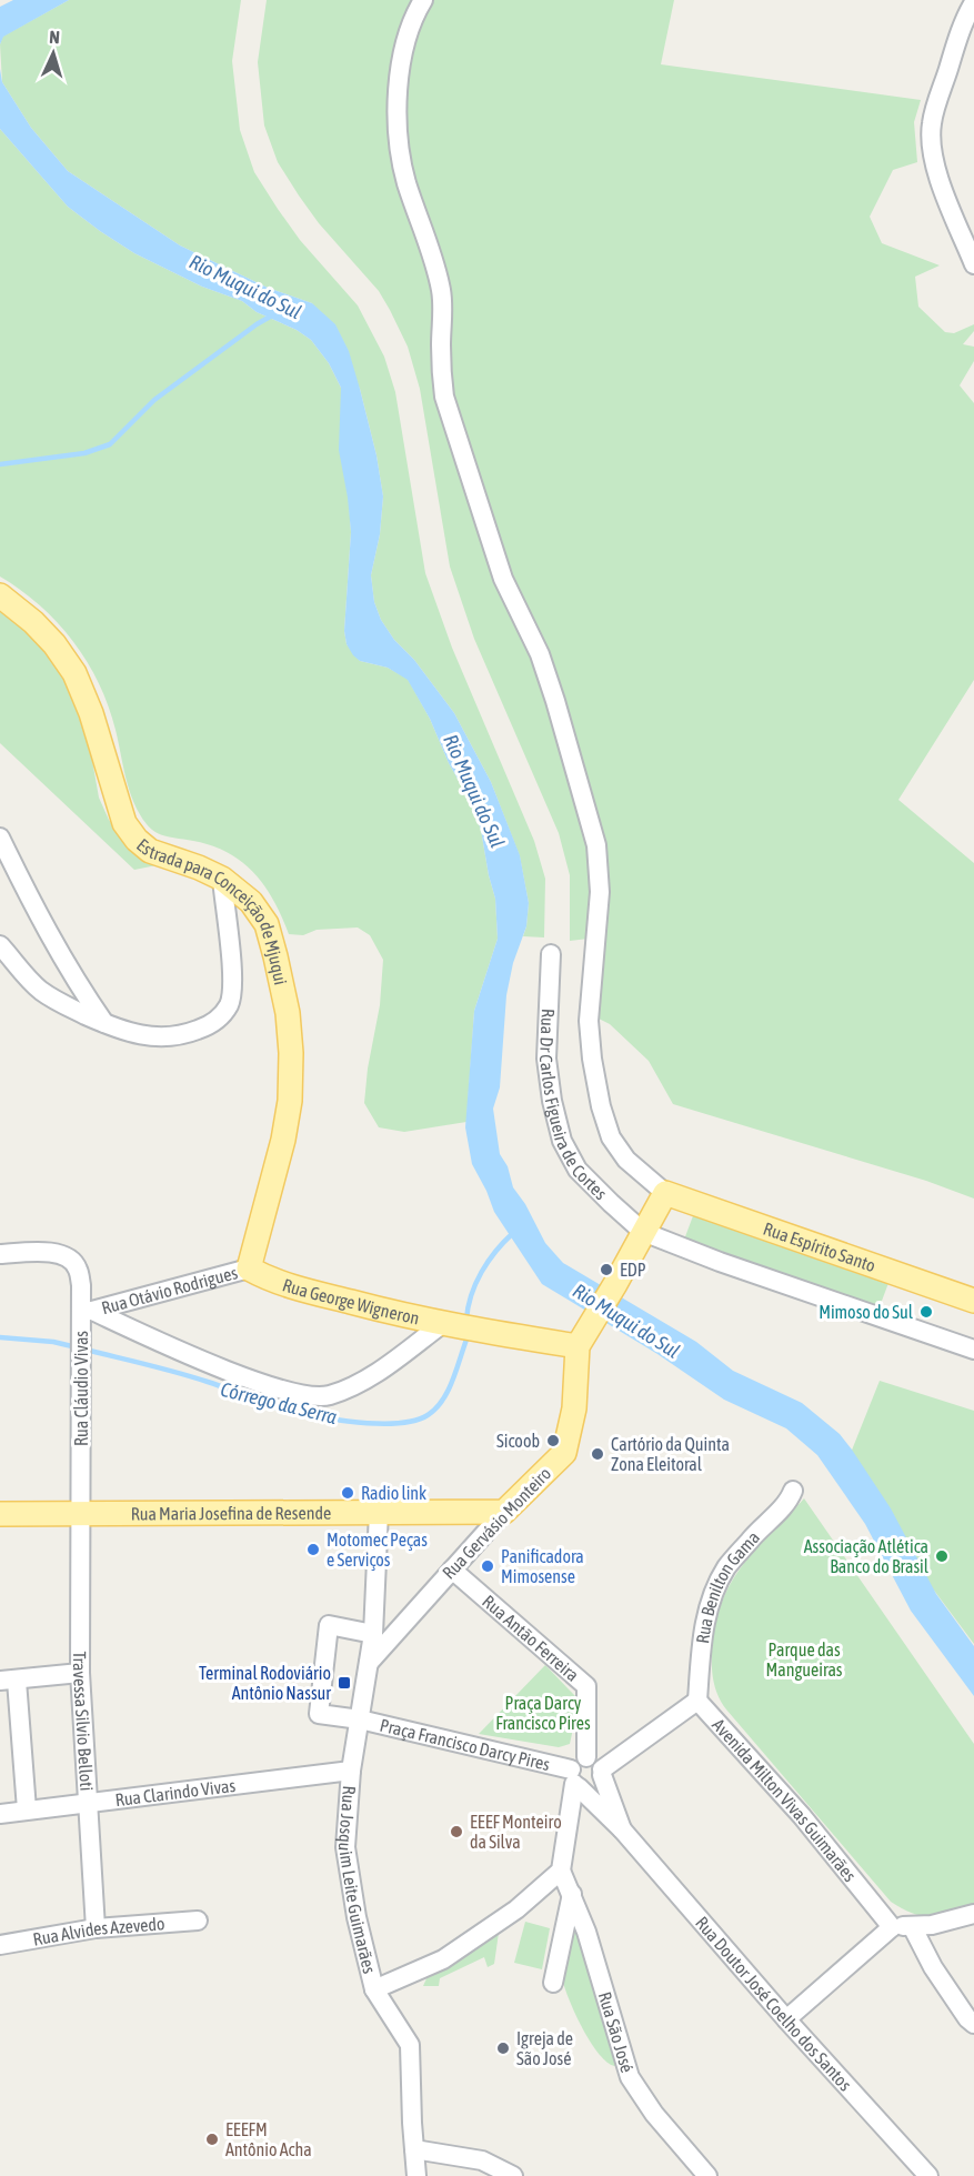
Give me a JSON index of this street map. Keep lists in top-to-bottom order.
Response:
{
  "streets": {
    "main road": [
      "Estrada para Conceição de Mjuqui",
      "Rua Espírito Santo",
      "Rua George Wigneron",
      "Rua Maria Josefina de Resende",
      "Rua Gervásio Monteiro"
    ],
    "street": [
      "Rua Dr Carlos Figueira de Cortes",
      "Rua Otávio Rodrigues",
      "Rua Cláudio Vivas",
      "Rua Benilton Gama",
      "Rua Antão Ferreira",
      "Travessa Silvio Belloti",
      "Praça Francisco Darcy Pires",
      "Rua Clarindo Vivas",
      "Avenida Milton Vivas Guimarães",
      "Rua Josquim Leite Guimarães",
      "Rua Alvides Azevedo",
      "Rua Doutor José Coelho dos Santos",
      "Rua São José"
    ]
  },
  "crossings": [
    ["Estrada para Conceição de Mjuqui", "Rua Otávio Rodrigues"],
    ["Estrada para Conceição de Mjuqui", "Rua George Wigneron"],
    ["Rua Otávio Rodrigues", "Rua George Wigneron"],
    ["Rua Otávio Rodrigues", "Rua Cláudio Vivas"],
    ["Rua George Wigneron", "Rua Gervásio Monteiro"],
    ["Rua Cláudio Vivas", "Rua Maria Josefina de Resende"],
    ["Rua Cláudio Vivas", "Travessa Silvio Belloti"],
    ["Rua Maria Josefina de Resende", "Rua Gervásio Monteiro"],
    ["Rua Maria Josefina de Resende", "Travessa Silvio Belloti"],
    ["Rua Maria Josefina de Resende", "Rua Josquim Leite Guimarães"],
    ["Rua Gervásio Monteiro", "Rua Antão Ferreira"],
    ["Rua Gervásio Monteiro", "Rua Josquim Leite Guimarães"],
    ["Rua Benilton Gama", "Avenida Milton Vivas Guimarães"],
    ["Rua Antão Ferreira", "Praça Francisco Darcy Pires"],
    ["Rua Antão Ferreira", "Rua Doutor José Coelho dos Santos"],
    ["Travessa Silvio Belloti", "Rua Clarindo Vivas"],
    ["Travessa Silvio Belloti", "Rua Alvides Azevedo"],
    ["Praça Francisco Darcy Pires", "Rua Josquim Leite Guimarães"],
    ["Praça Francisco Darcy Pires", "Rua Doutor José Coelho dos Santos"],
    ["Rua Clarindo Vivas", "Rua Josquim Leite Guimarães"]
  ],
  "water": ["Rio Muqui do Sul", "Córrego da Serra"],
  "parks": ["Parque das Mangueiras", "Praça Darcy Francisco Pires"],
  "places": {
    "other": [
      "EDP",
      "Mimoso do Sul",
      "Sicoob",
      "Cartório da Quinta Zona Eleitoral",
      "Radio link",
      "Motomec Peças e Serviços",
      "Associação Atlética Banco do Brasil",
      "Panificadora Mimosense",
      "EEEF Monteiro da Silva",
      "Igreja de São José",
      "EEEFM Antônio Acha"
    ],
    "transit": ["Terminal Rodoviário Antônio Nassur"]
  },
  "north": "top"
}
